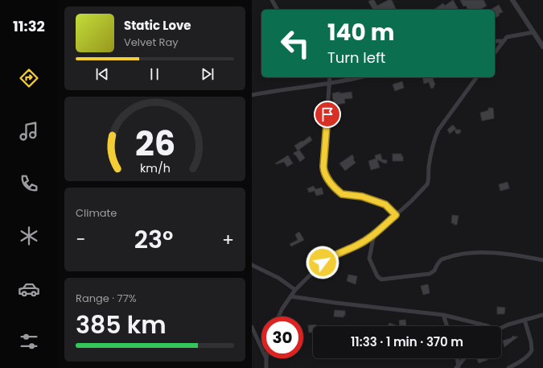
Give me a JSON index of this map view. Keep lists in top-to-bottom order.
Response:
{
  "page": {
    "tabs": "11:32",
    "turn": ["140 m", "Turn left"],
    "song": ["Static Love", "Velvet Ray"],
    "tile": [
      "Climate",
      ["Range · 77%", "385 km"]
    ],
    "heat": ["−", "23°", "+"],
    "limit": "30",
    "trip": "11:33 · 1 min · 370 m",
    "gauge": ["26", "km/h"]
  }
}
